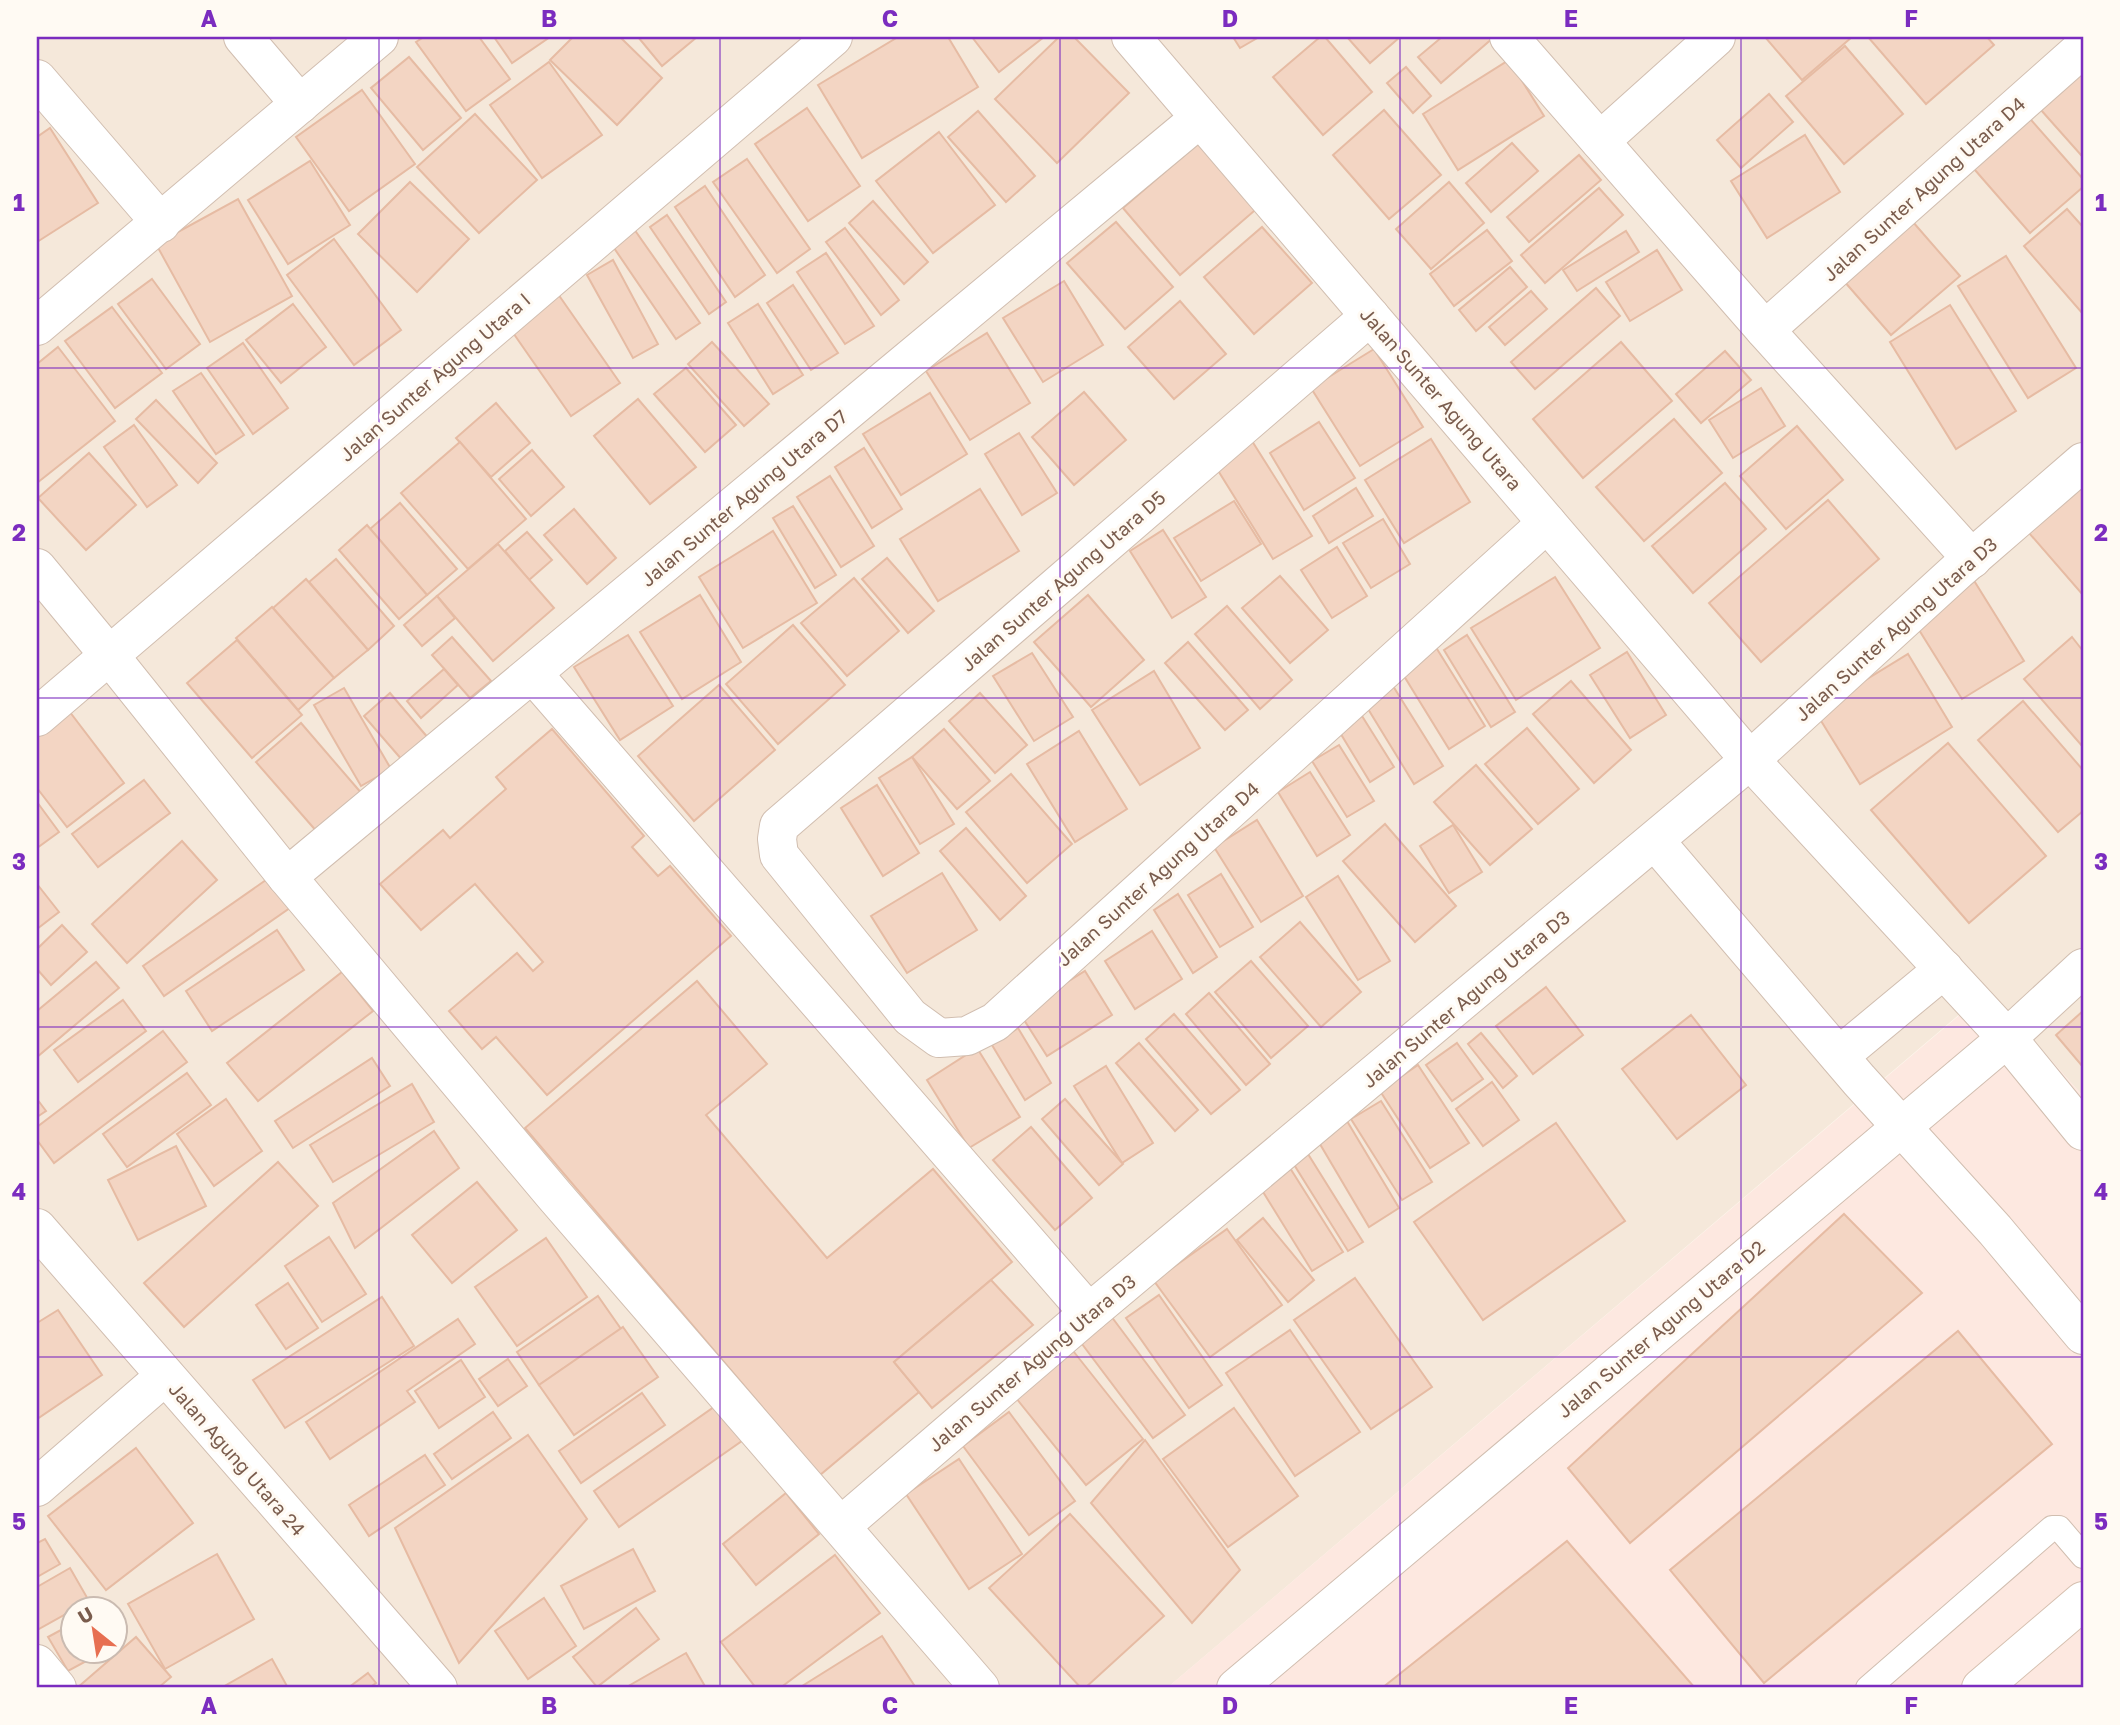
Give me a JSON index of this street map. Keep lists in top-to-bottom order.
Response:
{
  "streets": {
    "street": [
      "Jalan Sunter Agung Utara D4",
      "Jalan Sunter Agung Utara I",
      "Jalan Sunter Agung Utara",
      "Jalan Sunter Agung Utara D7",
      "Jalan Sunter Agung Utara D5",
      "Jalan Sunter Agung Utara D3",
      "Jalan Sunter Agung Utara D2",
      "Jalan Agung Utara 24"
    ]
  },
  "crossings": [
    ["Jalan Sunter Agung Utara D4", "Jalan Sunter Agung Utara"],
    ["Jalan Sunter Agung Utara D4", "Jalan Sunter Agung Utara D5"],
    ["Jalan Sunter Agung Utara", "Jalan Sunter Agung Utara D7"],
    ["Jalan Sunter Agung Utara", "Jalan Sunter Agung Utara D5"],
    ["Jalan Sunter Agung Utara", "Jalan Sunter Agung Utara D3"],
    ["Jalan Sunter Agung Utara", "Jalan Sunter Agung Utara D2"]
  ],
  "north": "top left",
  "grid": {
    "columns": [
      "A",
      "B",
      "C",
      "D",
      "E",
      "F"
    ],
    "rows": [
      "1",
      "2",
      "3",
      "4",
      "5"
    ]
  }
}
